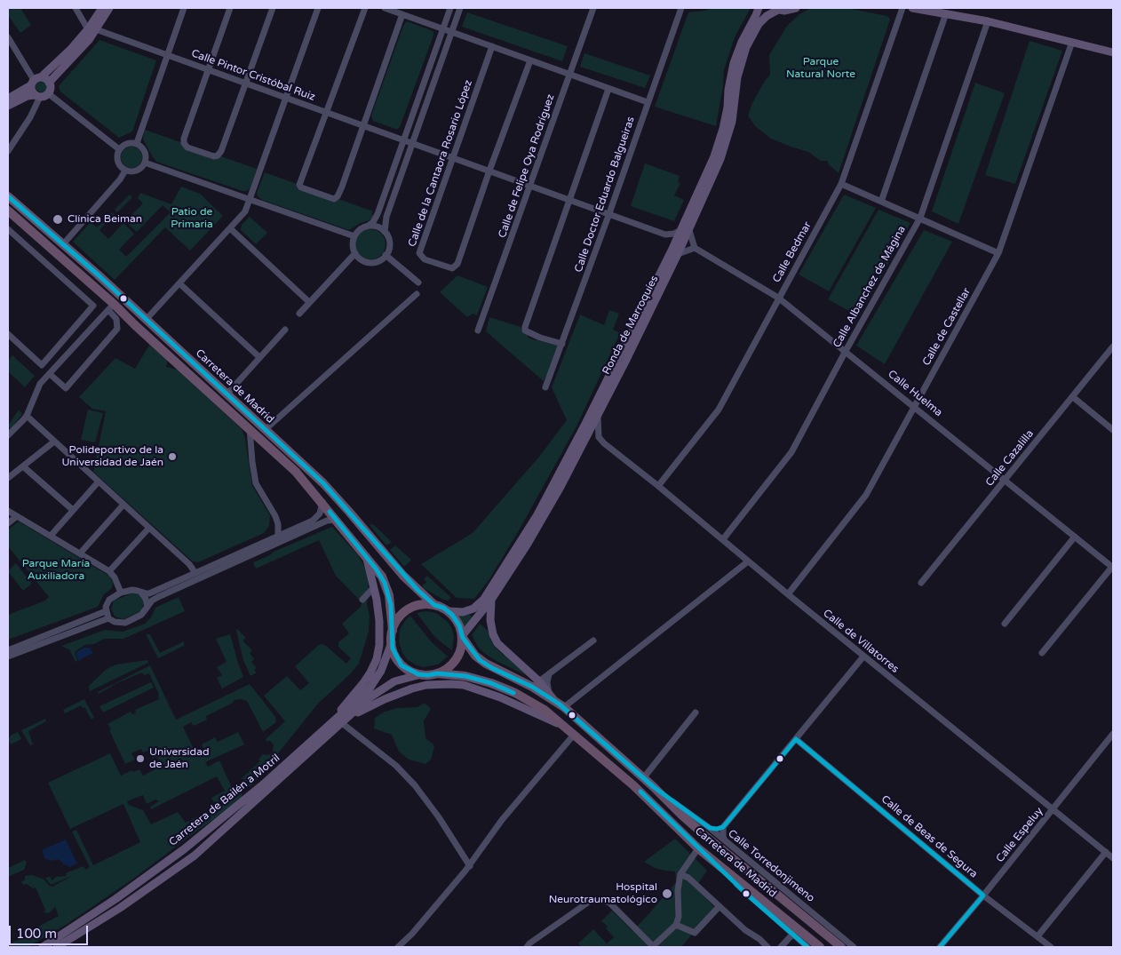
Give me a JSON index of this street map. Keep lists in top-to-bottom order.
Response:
{
  "streets": {
    "highway": ["Carretera de Madrid"],
    "main road": ["Ronda de Marroquíes", "Carretera de Bailén a Motril"],
    "street": [
      "Calle Pintor Cristóbal Ruiz",
      "Calle de la Cantaora Rosario López",
      "Calle de Felipe Oya Rodríguez",
      "Calle Doctor Eduardo Balgueiras",
      "Calle Bedmar",
      "Calle Albanchez de Mágina",
      "Calle de Castellar",
      "Calle Huelma",
      "Calle Cazalilla",
      "Calle de Villatorres",
      "Calle Espeluy",
      "Calle de Beas de Segura",
      "Calle Torredonjimeno"
    ]
  },
  "crossings": [
    ["Calle Pintor Cristóbal Ruiz", "Calle de la Cantaora Rosario López"],
    ["Calle Pintor Cristóbal Ruiz", "Calle de Felipe Oya Rodríguez"],
    ["Calle Pintor Cristóbal Ruiz", "Calle Doctor Eduardo Balgueiras"],
    ["Calle Bedmar", "Calle Huelma"],
    ["Calle Bedmar", "Calle de Villatorres"],
    ["Calle Albanchez de Mágina", "Calle Huelma"],
    ["Calle Albanchez de Mágina", "Calle de Villatorres"],
    ["Ronda de Marroquíes", "Carretera de Madrid"],
    ["Ronda de Marroquíes", "Carretera de Bailén a Motril"],
    ["Calle de Castellar", "Calle Huelma"],
    ["Calle de Castellar", "Calle de Villatorres"],
    ["Carretera de Madrid", "Carretera de Bailén a Motril"],
    ["Calle Huelma", "Calle Cazalilla"],
    ["Calle de Villatorres", "Calle Espeluy"],
    ["Calle Espeluy", "Calle de Beas de Segura"]
  ],
  "parks": ["Parque Natural Norte", "Patio de Primaria", "Parque María Auxiliadora"],
  "places": [
    "Clínica Beiman",
    "Polideportivo de la Universidad de Jaén",
    "Universidad de Jaén",
    "Hospital Neurotraumatológico"
  ],
  "scale_bar": "100 m"
}
